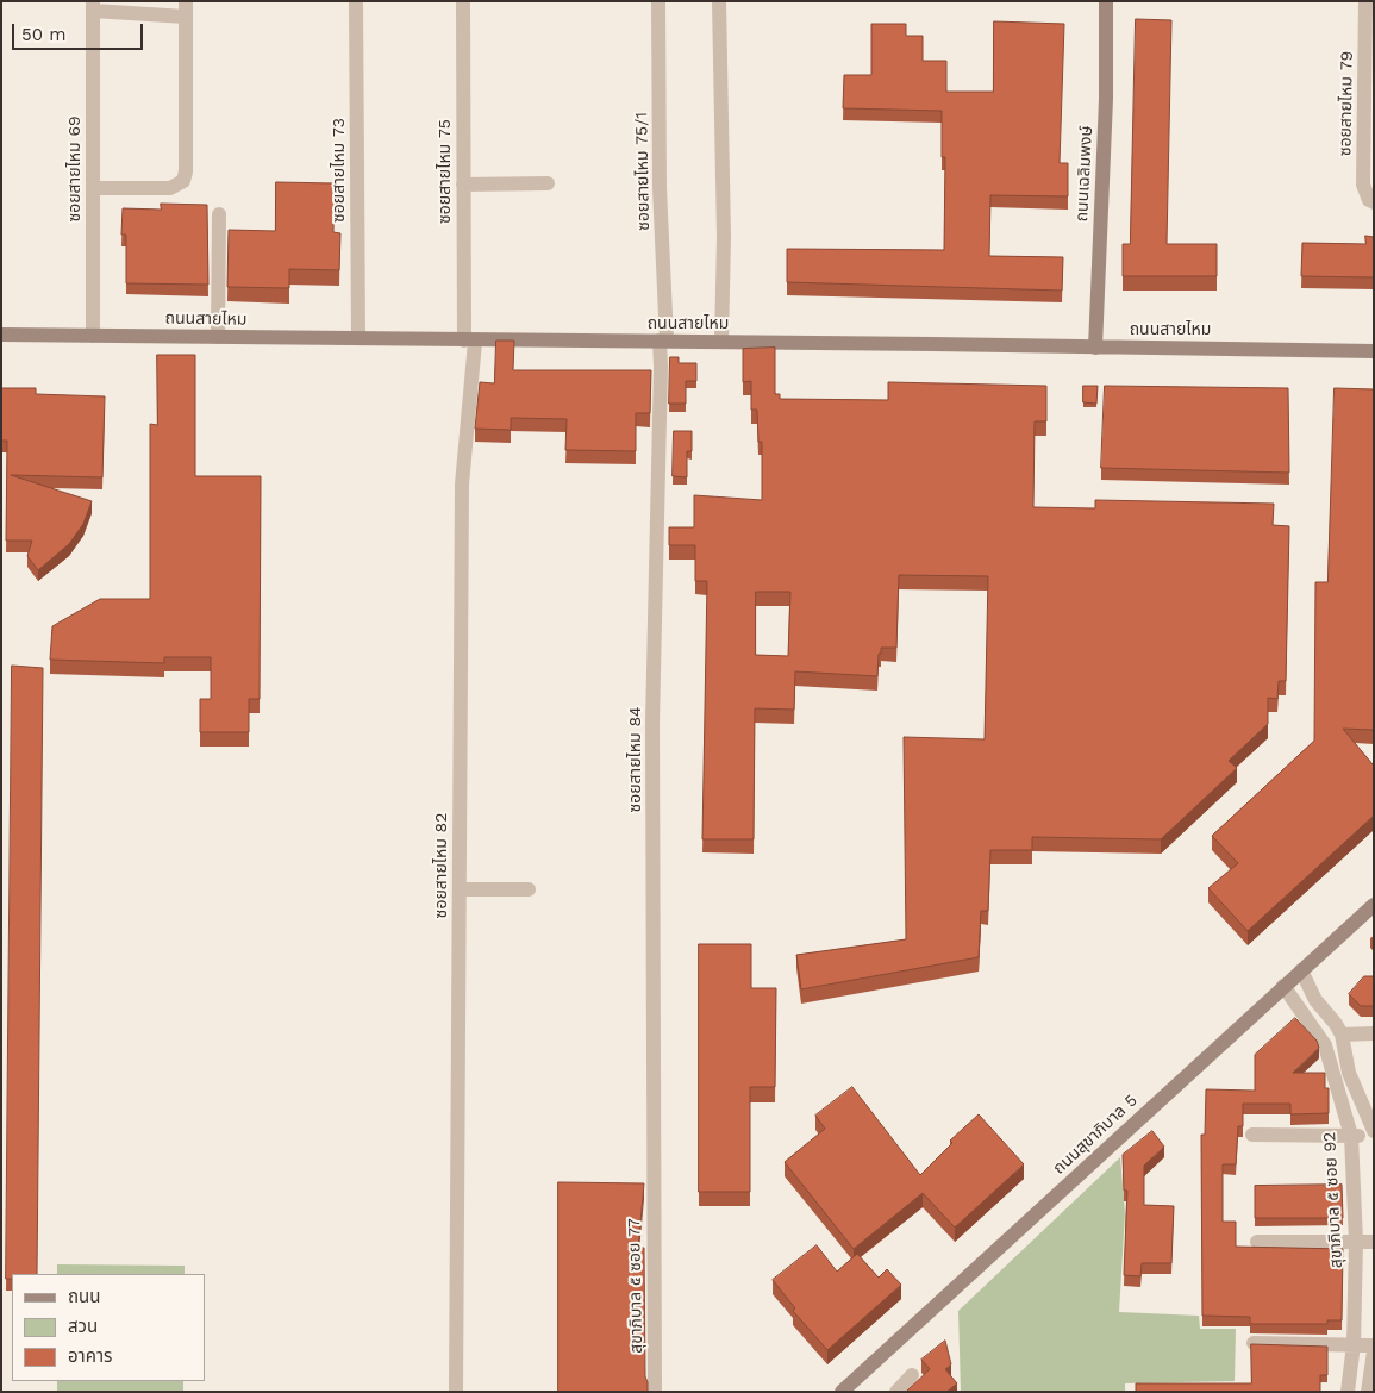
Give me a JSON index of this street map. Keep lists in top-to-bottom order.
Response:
{
  "streets": {
    "main road": ["ถนนเฉลิมพงษ์", "ถนนสายไหม", "ถนนสุขาภิบาล 5"],
    "street": [
      "ซอยสายไหม 79",
      "ซอยสายไหม 69",
      "ซอยสายไหม 73",
      "ซอยสายไหม 75",
      "ซอยสายไหม 75/1",
      "ซอยสายไหม 84",
      "ซอยสายไหม 82",
      "สุขาภิบาล ๕ ซอย 92",
      "สุขาภิบาล ๕ ซอย 77"
    ]
  },
  "crossings": [
    ["ซอยสายไหม 69", "ถนนสายไหม"],
    ["ซอยสายไหม 73", "ถนนสายไหม"],
    ["ซอยสายไหม 75", "ถนนสายไหม"],
    ["ซอยสายไหม 75", "ซอยสายไหม 82"],
    ["ซอยสายไหม 75/1", "ถนนสายไหม"],
    ["ซอยสายไหม 75/1", "ซอยสายไหม 84"],
    ["ถนนเฉลิมพงษ์", "ถนนสายไหม"],
    ["ถนนสายไหม", "ซอยสายไหม 84"],
    ["ถนนสายไหม", "ซอยสายไหม 82"],
    ["ซอยสายไหม 84", "สุขาภิบาล ๕ ซอย 77"],
    ["ถนนสุขาภิบาล 5", "สุขาภิบาล ๕ ซอย 92"]
  ],
  "legend": ["ถนน", "สวน", "อาคาร"],
  "scale_bar": "50 m"
}
